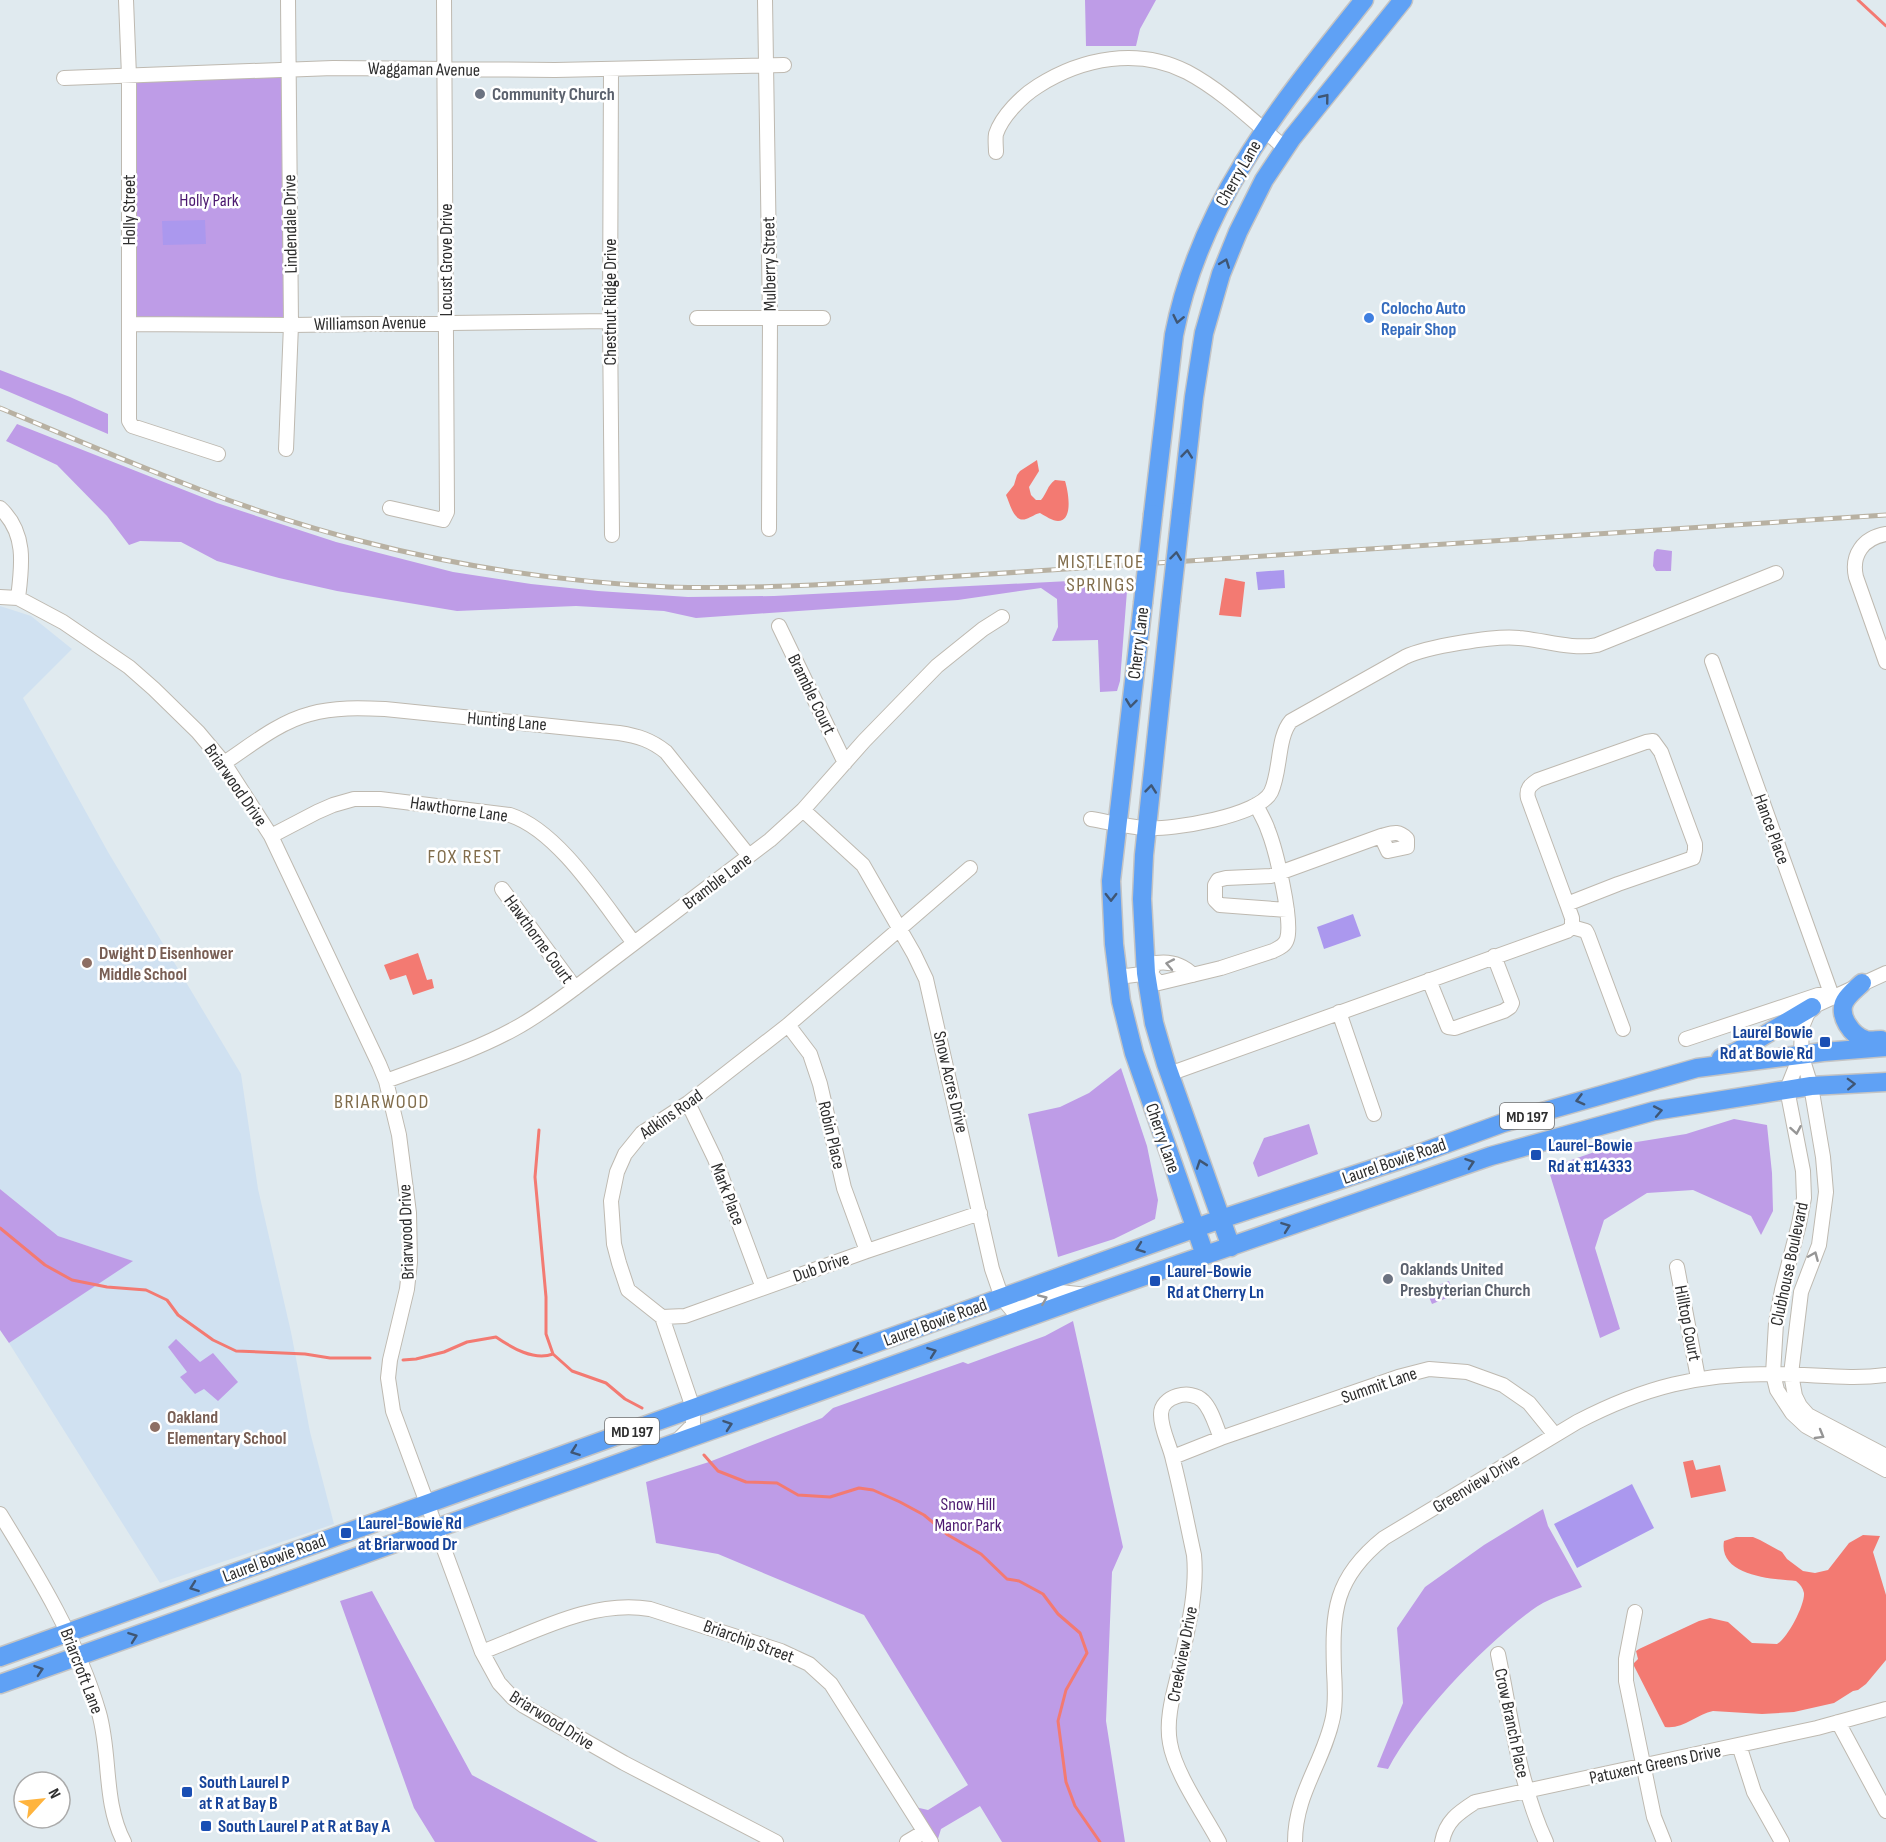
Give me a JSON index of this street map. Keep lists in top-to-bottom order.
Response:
{
  "streets": {
    "main road": ["Cherry Lane", "MD 197", "Laurel Bowie Road"],
    "street": [
      "Waggaman Avenue",
      "Holly Street",
      "Lindendale Drive",
      "Locust Grove Drive",
      "Mulberry Street",
      "Chestnut Ridge Drive",
      "Williamson Avenue",
      "Bramble Court",
      "Hunting Lane",
      "Briarwood Drive",
      "Hawthorne Lane",
      "Hance Place",
      "Bramble Lane",
      "Hawthorne Court",
      "Snow Acres Drive",
      "Adkins Road",
      "Robin Place",
      "Mark Place",
      "Clubhouse Boulevard",
      "Dub Drive",
      "Hilltop Court",
      "Summit Lane",
      "Greenview Drive",
      "Briarchip Street",
      "Creekview Drive",
      "Briarcroft Lane",
      "Crow Branch Place",
      "Patuxent Greens Drive"
    ]
  },
  "crossings": [
    ["Waggaman Avenue", "Holly Street"],
    ["Waggaman Avenue", "Lindendale Drive"],
    ["Waggaman Avenue", "Locust Grove Drive"],
    ["Waggaman Avenue", "Mulberry Street"],
    ["Waggaman Avenue", "Chestnut Ridge Drive"],
    ["Cherry Lane", "Laurel Bowie Road"],
    ["Holly Street", "Williamson Avenue"],
    ["Lindendale Drive", "Williamson Avenue"],
    ["Locust Grove Drive", "Williamson Avenue"],
    ["Chestnut Ridge Drive", "Williamson Avenue"],
    ["Bramble Court", "Bramble Lane"],
    ["Hunting Lane", "Briarwood Drive"],
    ["Hunting Lane", "Bramble Lane"],
    ["Briarwood Drive", "Hawthorne Lane"],
    ["Briarwood Drive", "Bramble Lane"],
    ["Briarwood Drive", "Laurel Bowie Road"],
    ["Briarwood Drive", "Briarchip Street"],
    ["Hawthorne Lane", "Bramble Lane"],
    ["Bramble Lane", "Hawthorne Court"],
    ["Bramble Lane", "Snow Acres Drive"],
    ["Snow Acres Drive", "Adkins Road"],
    ["Snow Acres Drive", "Laurel Bowie Road"],
    ["Snow Acres Drive", "Dub Drive"],
    ["Adkins Road", "Robin Place"],
    ["Adkins Road", "Mark Place"],
    ["Adkins Road", "Dub Drive"],
    ["Robin Place", "Dub Drive"],
    ["Laurel Bowie Road", "Clubhouse Boulevard"],
    ["Laurel Bowie Road", "Briarcroft Lane"],
    ["Mark Place", "Dub Drive"],
    ["Clubhouse Boulevard", "Greenview Drive"],
    ["Hilltop Court", "Greenview Drive"],
    ["Summit Lane", "Greenview Drive"],
    ["Summit Lane", "Creekview Drive"],
    ["Crow Branch Place", "Patuxent Greens Drive"]
  ],
  "districts": ["MISTLETOE SPRINGS", "FOX REST", "BRIARWOOD"],
  "parks": ["Holly Park", "Snow Hill Manor Park"],
  "places": {
    "other": [
      "Community Church",
      "Colocho Auto Repair Shop",
      "Dwight D Eisenhower Middle School",
      "Oaklands United Presbyterian Church",
      "Oakland Elementary School"
    ],
    "transit": [
      "Laurel Bowie Rd at Bowie Rd",
      "Laurel-Bowie Rd at #14333",
      "Laurel-Bowie Rd at Cherry Ln",
      "Laurel-Bowie Rd at Briarwood Dr",
      "South Laurel P at R at Bay B",
      "South Laurel P at R at Bay A"
    ]
  },
  "north": "top right"
}
